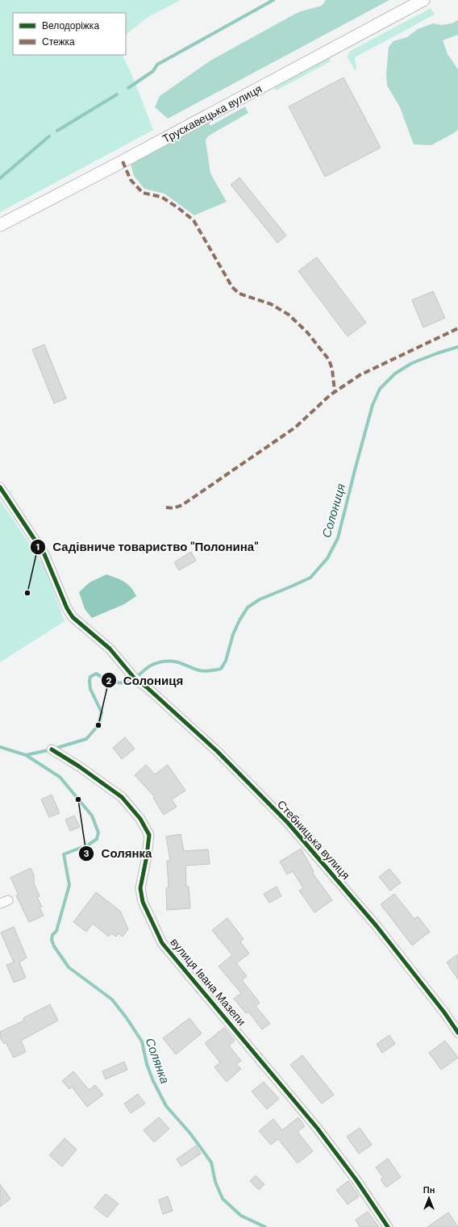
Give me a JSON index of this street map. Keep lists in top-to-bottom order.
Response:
{
  "streets": {
    "street": ["Трускавецька вулиця", "Стебницька вулиця", "вулиця Івана Мазепи"]
  },
  "water": ["Солониця", "Солянка"],
  "places": ["Садівниче товариство \"Полонина\"", "Солониця", "Солянка"],
  "legend": ["Велодоріжка", "Стежка"],
  "north": "top"
}
